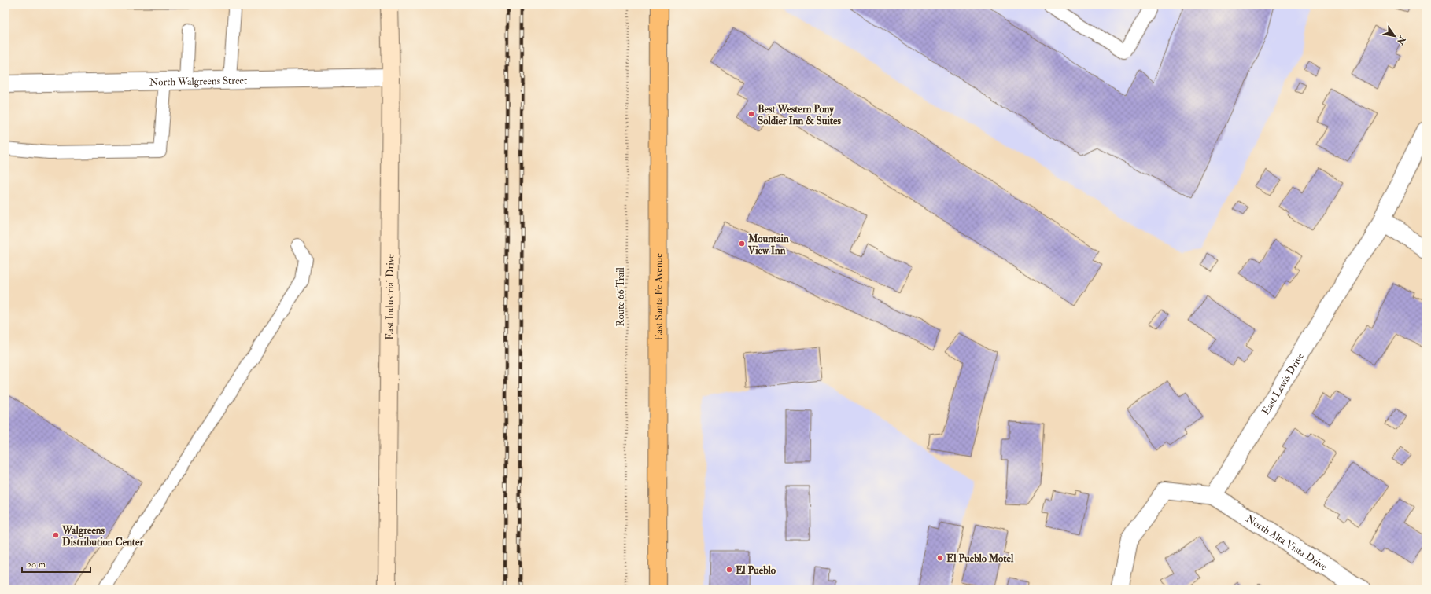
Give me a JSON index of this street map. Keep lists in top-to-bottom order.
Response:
{
  "streets": {
    "main road": ["East Santa Fe Avenue"],
    "street": [
      "North Walgreens Street",
      "East Industrial Drive",
      "East Lewis Drive",
      "North Alta Vista Drive"
    ],
    "path": ["Route 66 Trail"]
  },
  "crossings": [
    ["North Walgreens Street", "East Industrial Drive"],
    ["East Lewis Drive", "North Alta Vista Drive"]
  ],
  "places": [
    "Best Western Pony Soldier Inn & Suites",
    "Mountain View Inn",
    "Walgreens Distribution Center",
    "El Pueblo Motel",
    "El Pueblo"
  ],
  "scale_bar": "20 m",
  "north": "bottom right"
}
